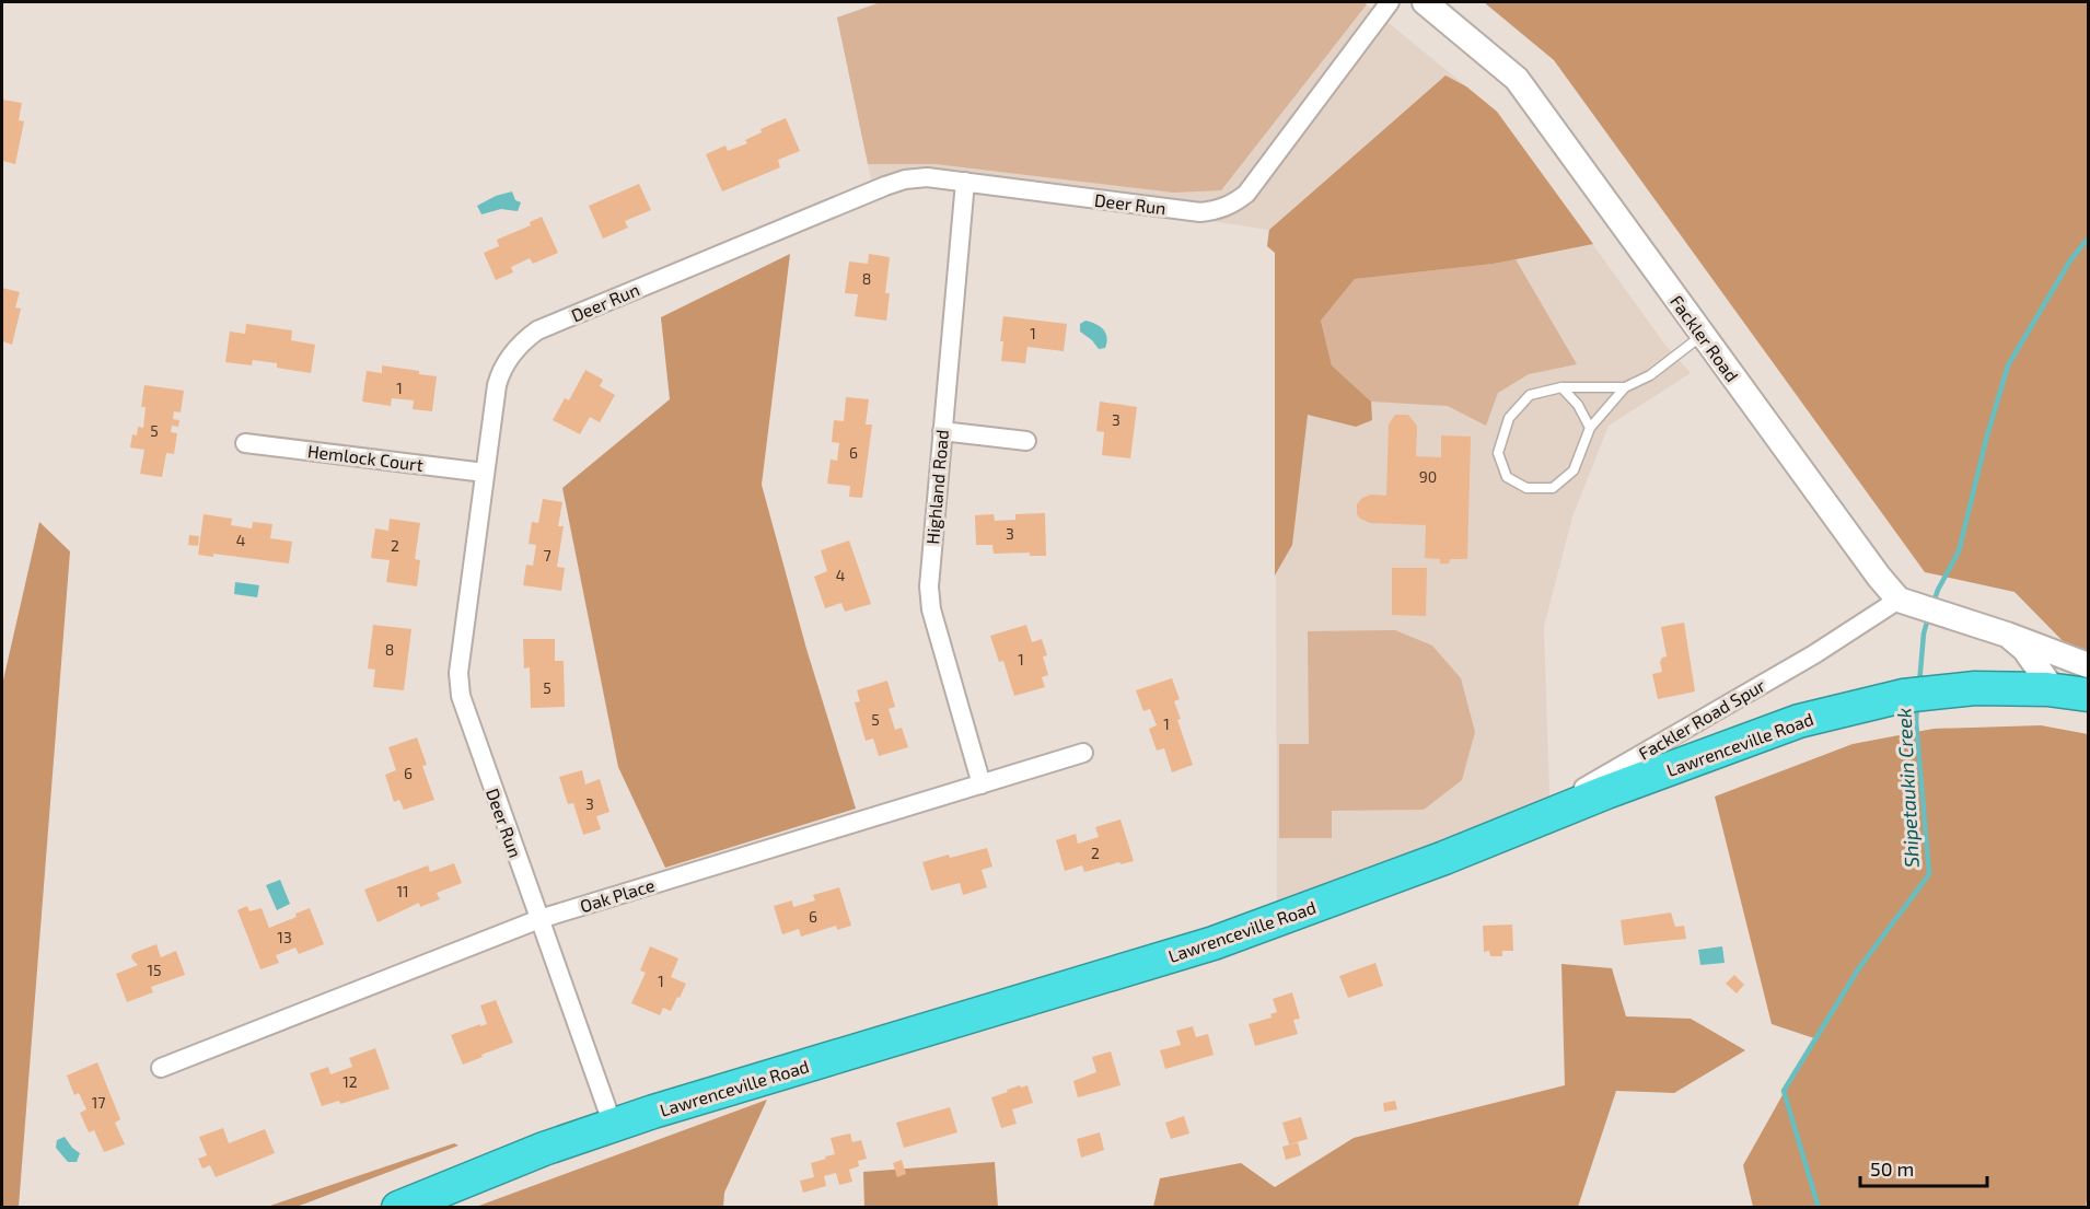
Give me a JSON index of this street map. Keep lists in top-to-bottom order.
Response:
{
  "streets": {
    "highway": ["Lawrenceville Road"],
    "street": [
      "Deer Run",
      "Fackler Road",
      "Hemlock Court",
      "Highland Road",
      "Fackler Road Spur",
      "Oak Place"
    ]
  },
  "crossings": [
    ["Deer Run", "Hemlock Court"],
    ["Deer Run", "Highland Road"],
    ["Deer Run", "Lawrenceville Road"],
    ["Deer Run", "Oak Place"],
    ["Fackler Road", "Fackler Road Spur"],
    ["Highland Road", "Oak Place"],
    ["Fackler Road Spur", "Lawrenceville Road"]
  ],
  "water": ["Shipetaukin Creek"],
  "house_numbers": [
    "8",
    "1",
    "1",
    "3",
    "5",
    "6",
    "90",
    "3",
    "4",
    "2",
    "7",
    "4",
    "8",
    "1",
    "5",
    "5",
    "1",
    "6",
    "3",
    "2",
    "11",
    "6",
    "13",
    "15",
    "1",
    "12",
    "17"
  ],
  "scale_bar": "50 m"
}
